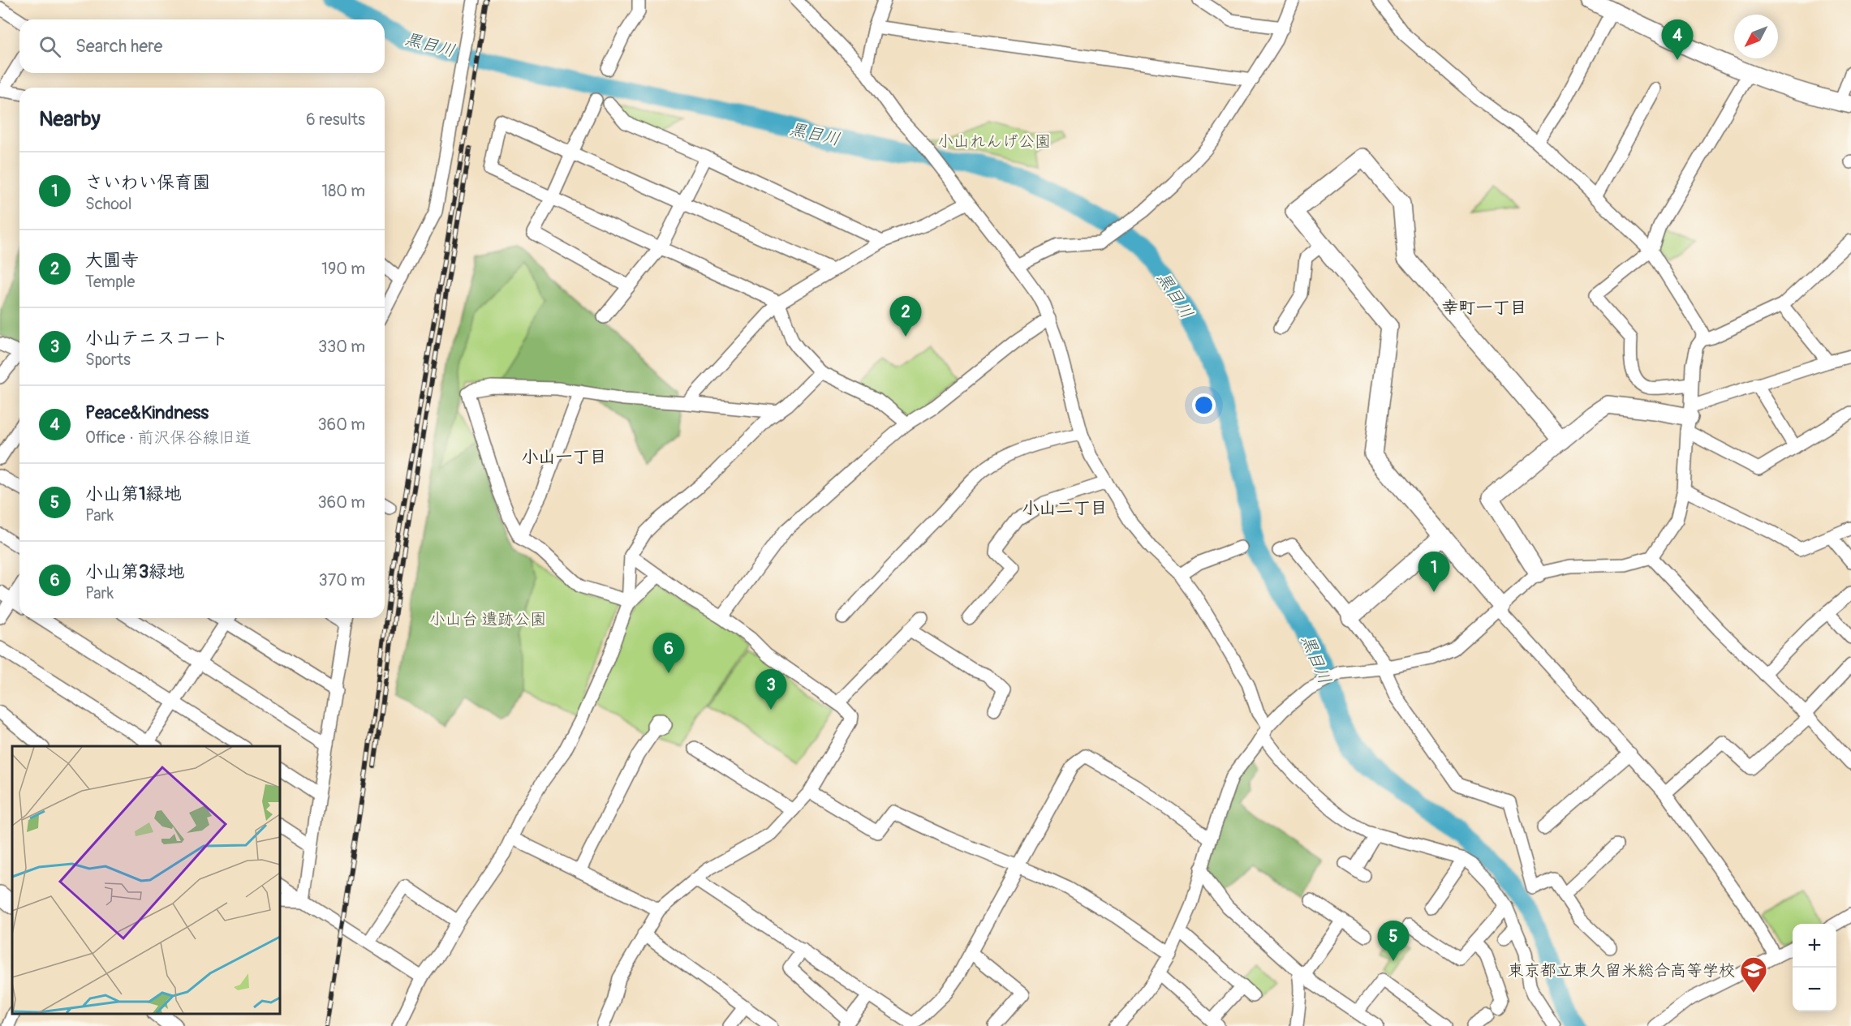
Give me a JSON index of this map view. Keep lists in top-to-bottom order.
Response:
{
  "districts": ["幸町一丁目", "小山一丁目", "小山二丁目"],
  "water": ["黒目川"],
  "parks": ["小山れんげ公園", "小山台 遺跡公園"],
  "places": {
    "school or university": ["東京都立東久留米総合高等学校"]
  },
  "north": "bottom left",
  "page": {
    "pins": [
      "4",
      "2",
      "1",
      "6",
      "3",
      "5"
    ],
    "search": "Search here",
    "heading": ["Nearby", "6 results"],
    "list": [
      {
        "mark": "1",
        "name": "さいわい保育園",
        "note": "School",
        "value": "180 m"
      },
      {
        "mark": "2",
        "name": "大圓寺",
        "note": "Temple",
        "value": "190 m"
      },
      {
        "mark": "3",
        "name": "小山テニスコート",
        "note": "Sports",
        "value": "330 m"
      },
      {
        "mark": "4",
        "name": "Peace&Kindness",
        "note": "Office · 前沢保谷線旧道",
        "value": "360 m"
      },
      {
        "mark": "5",
        "name": "小山第1緑地",
        "note": "Park",
        "value": "360 m"
      },
      {
        "mark": "6",
        "name": "小山第3緑地",
        "note": "Park",
        "value": "370 m"
      }
    ],
    "map_buttons": ["+", "−"]
  }
}
